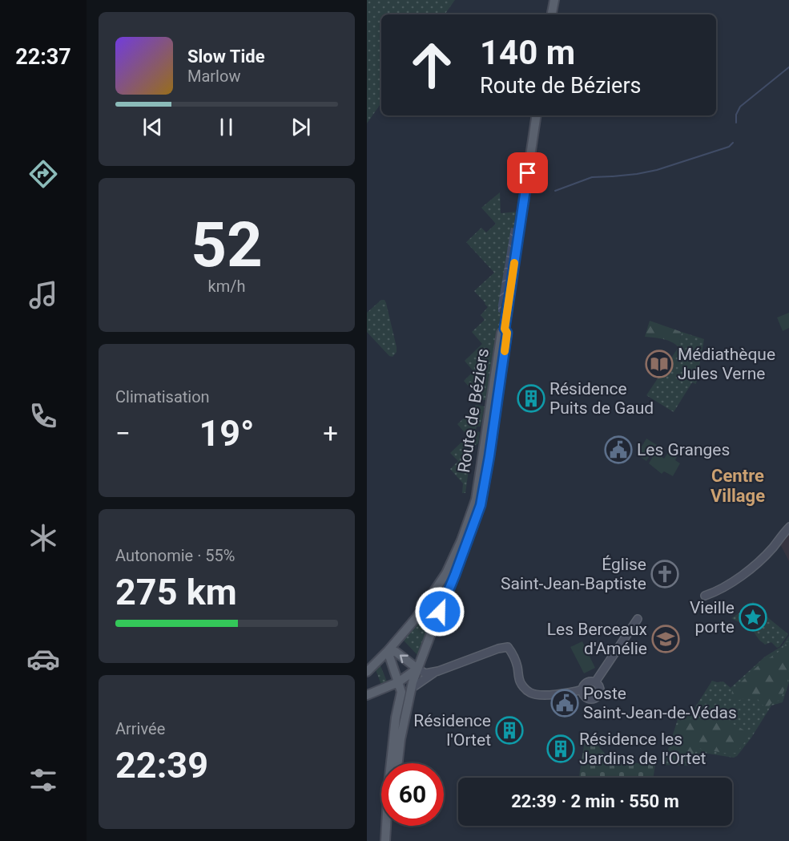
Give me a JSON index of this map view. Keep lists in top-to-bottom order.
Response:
{
  "streets": {
    "main road": ["Route de Béziers"]
  },
  "districts": ["Centre Village"],
  "places": {
    "library": ["Médiathèque Jules Verne"],
    "building": ["Résidence Puits de Gaud", "Résidence l'Ortet", "Résidence les Jardins de l'Ortet"],
    "public building": ["Les Granges", "Poste Saint-Jean-de-Védas"],
    "church": ["Église Saint-Jean-Baptiste"],
    "place": ["Vieille porte"],
    "school or university": ["Les Berceaux d'Amélie"]
  },
  "page": {
    "tabs": "22:37",
    "turn": ["140 m", "Route de Béziers"],
    "song": ["Slow Tide", "Marlow"],
    "tile": [
      ["52", "km/h"],
      "Climatisation",
      ["Autonomie · 55%", "275 km"],
      ["Arrivée", "22:39"]
    ],
    "heat": ["−", "19°", "+"],
    "limit": "60",
    "trip": "22:39 · 2 min · 550 m"
  }
}
